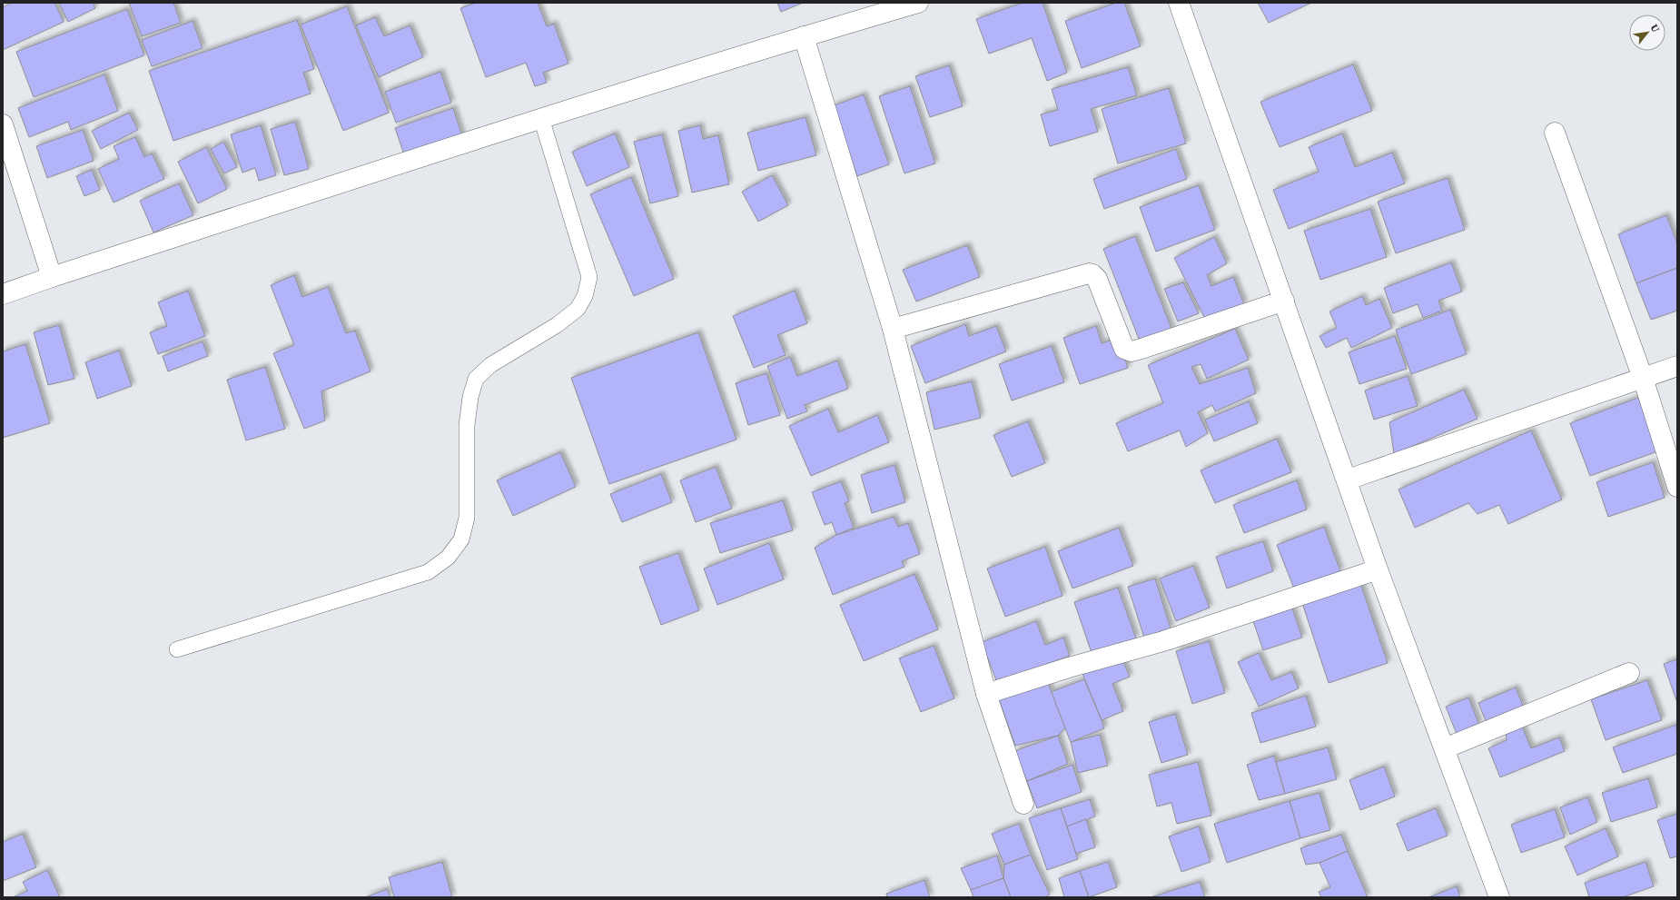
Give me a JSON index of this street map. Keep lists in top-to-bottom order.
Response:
{
  "north": "top right"
}
